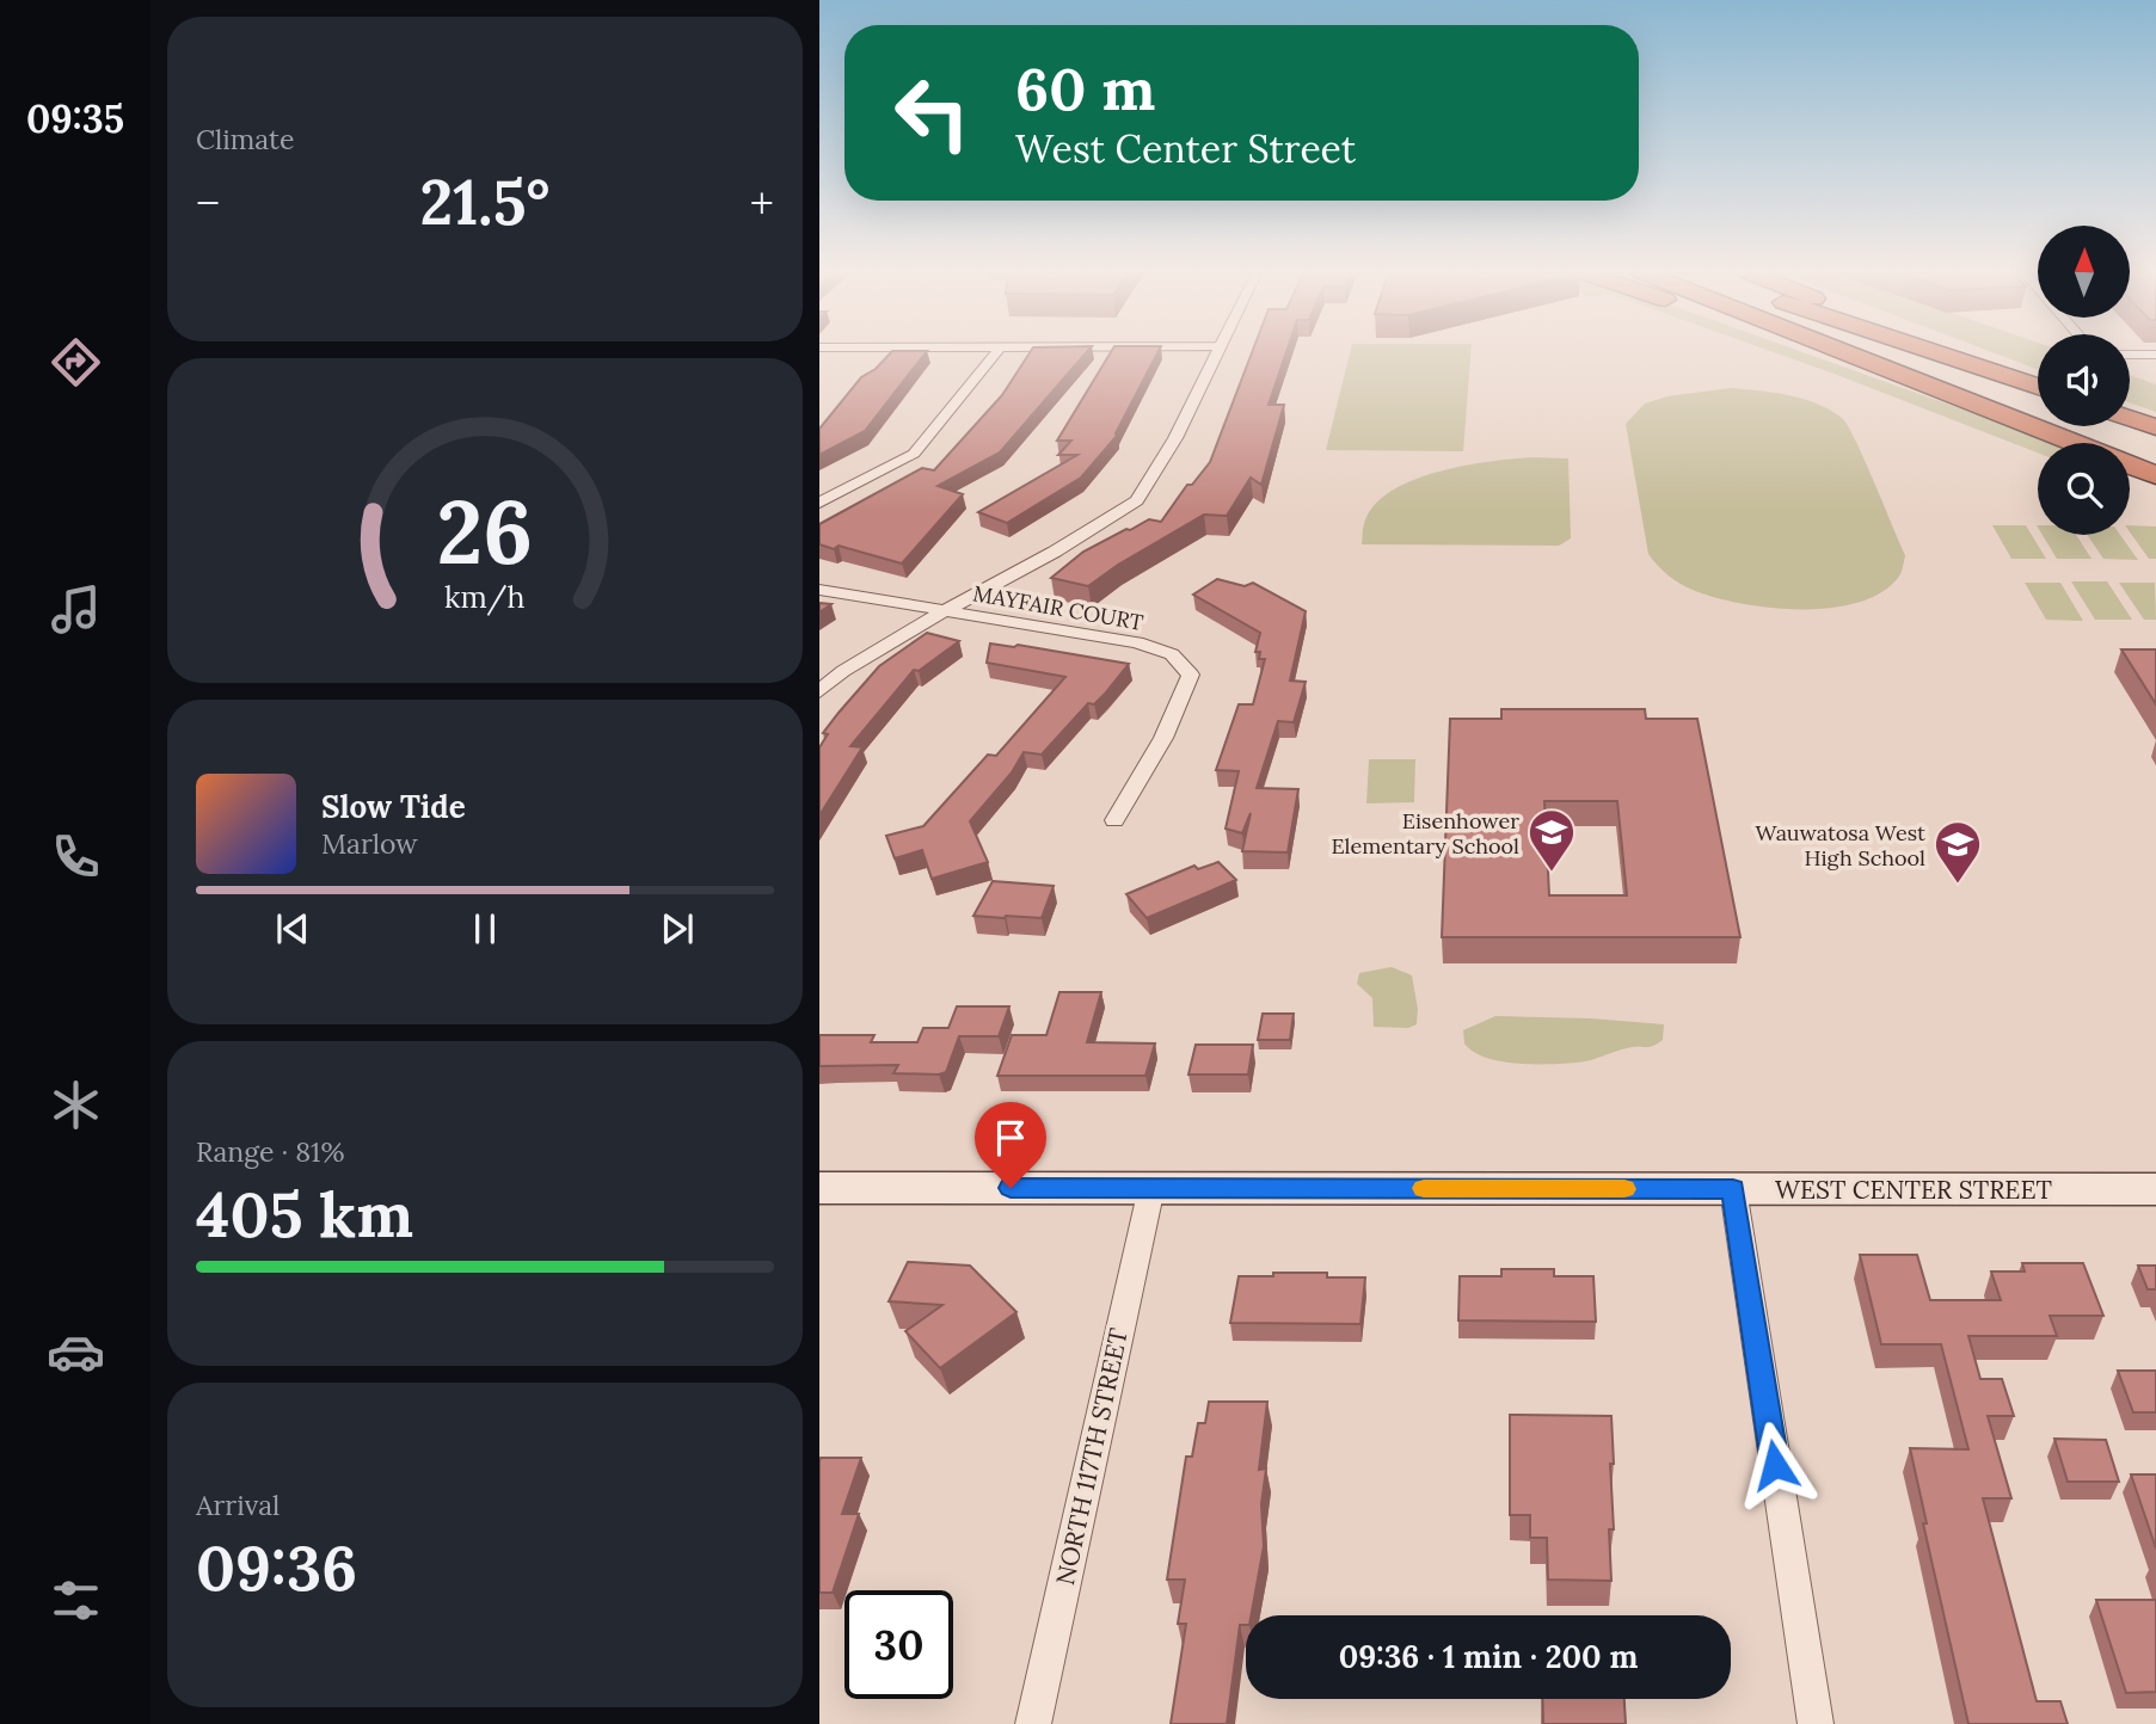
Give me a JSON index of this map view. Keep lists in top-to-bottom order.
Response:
{
  "streets": {
    "street": ["MAYFAIR COURT", "WEST CENTER STREET", "NORTH 117TH STREET"]
  },
  "crossings": [
    ["WEST CENTER STREET", "NORTH 117TH STREET"]
  ],
  "places": {
    "school or university": ["Eisenhower Elementary School", "Wauwatosa West High School"]
  },
  "north": "top",
  "page": {
    "tabs": "09:35",
    "tile": [
      "Climate",
      ["Range · 81%", "405 km"],
      ["Arrival", "09:36"]
    ],
    "turn": ["60 m", "West Center Street"],
    "heat": ["−", "21.5°", "+"],
    "song": ["Slow Tide", "Marlow"],
    "limit": "30",
    "trip": "09:36 · 1 min · 200 m",
    "gauge": ["26", "km/h"]
  }
}
